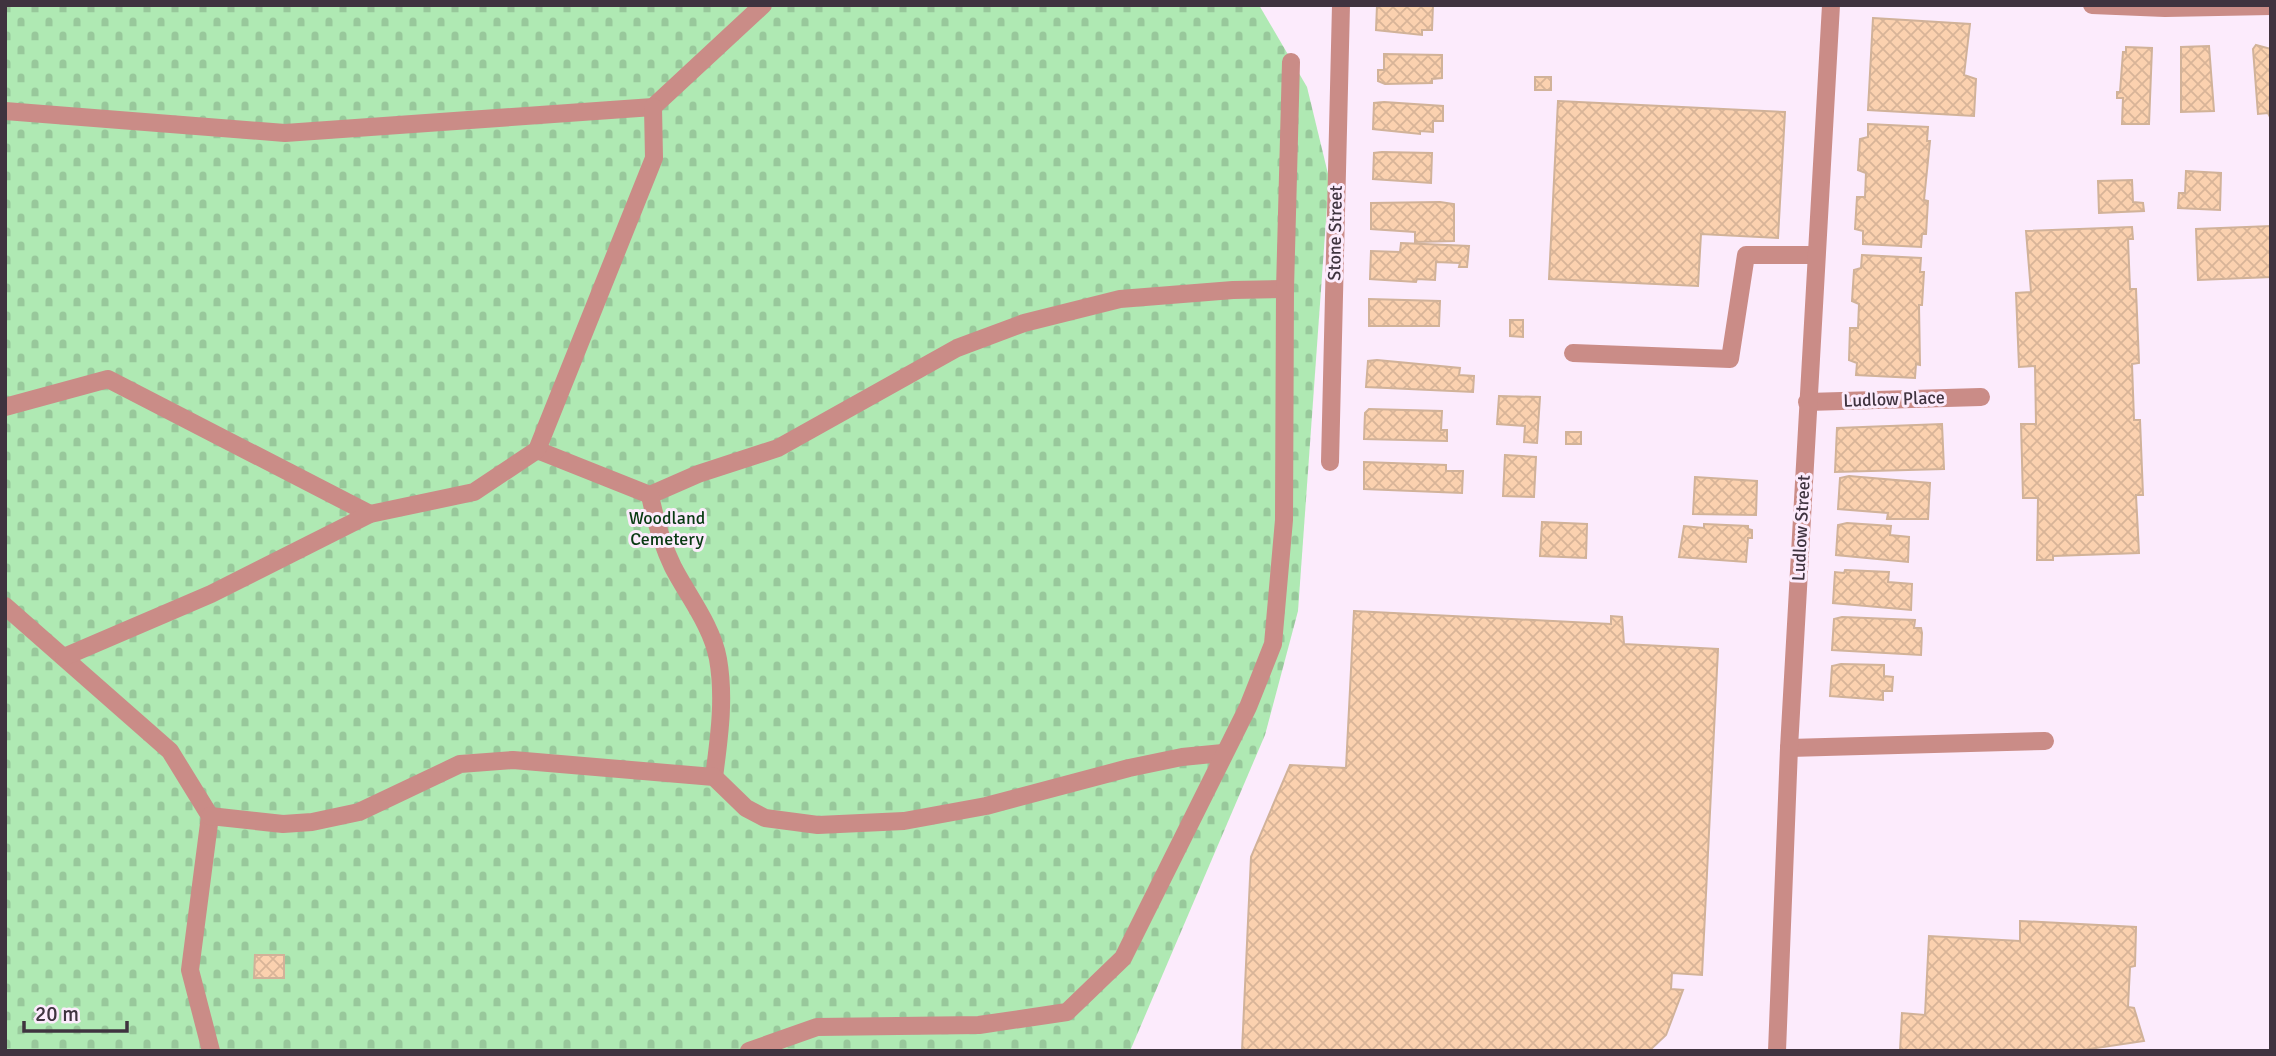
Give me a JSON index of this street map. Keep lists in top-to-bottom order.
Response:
{
  "streets": {
    "street": ["Stone Street", "Ludlow Place", "Ludlow Street"]
  },
  "crossings": [
    ["Ludlow Place", "Ludlow Street"]
  ],
  "parks": ["Woodland Cemetery"],
  "scale_bar": "20 m"
}
